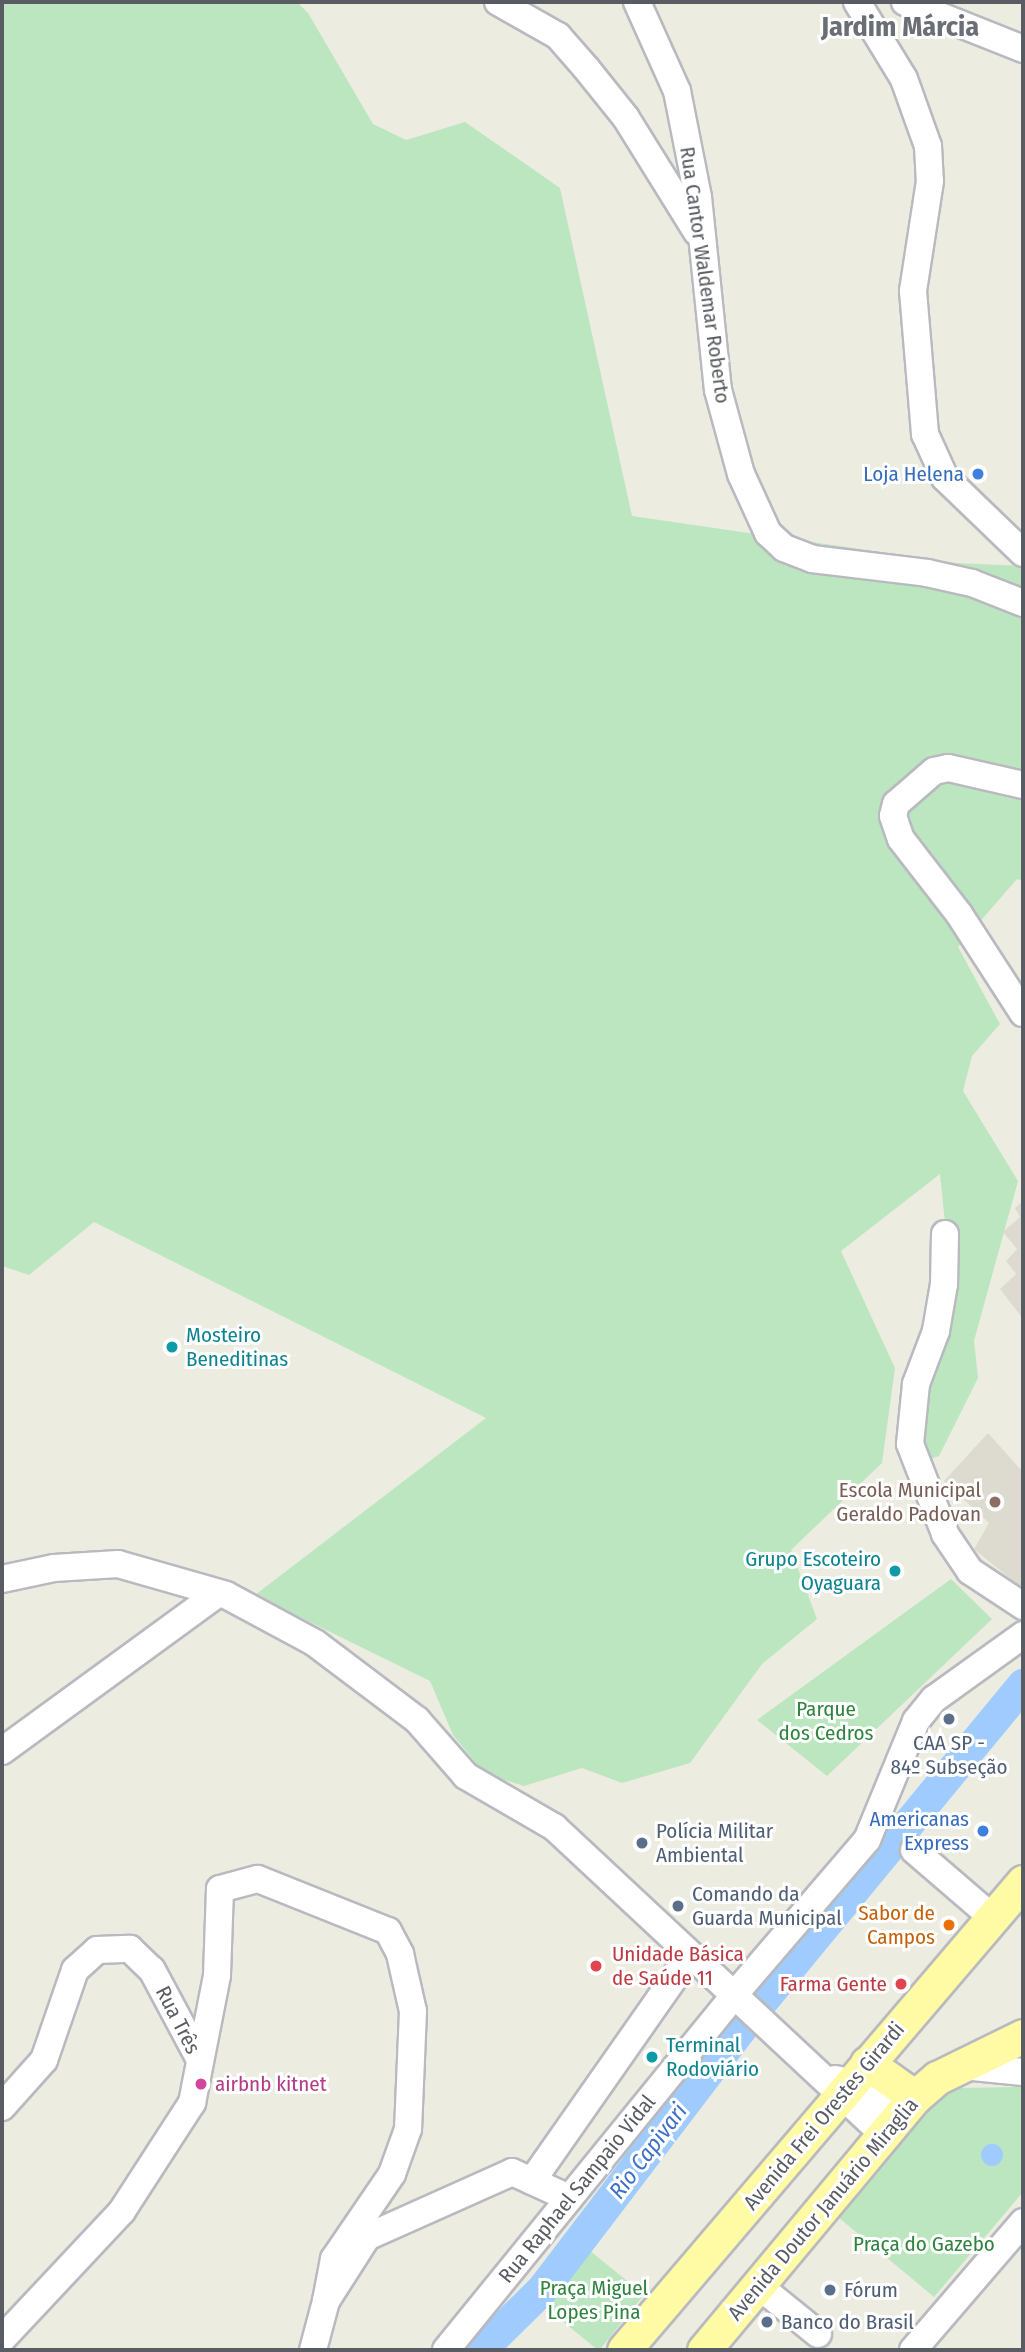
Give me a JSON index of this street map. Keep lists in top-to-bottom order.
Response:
{
  "streets": {
    "main road": ["Avenida Frei Orestes Girardi", "Avenida Doutor Januário Miraglia"],
    "street": ["Rua Cantor Waldemar Roberto", "Rua Três", "Rua Raphael Sampaio Vidal"]
  },
  "districts": ["Jardim Márcia"],
  "water": ["Rio Capivari"],
  "parks": ["Parque dos Cedros", "Praça do Gazebo", "Praça Miguel Lopes Pina"],
  "places": [
    "Loja Helena",
    "Mosteiro Beneditinas",
    "Escola Municipal Geraldo Padovan",
    "Grupo Escoteiro Oyaguara",
    "CAA SP - 84º Subseção",
    "Americanas Express",
    "Polícia Militar Ambiental",
    "Comando da Guarda Municipal",
    "Sabor de Campos",
    "Unidade Básica de Saúde 11",
    "Farma Gente",
    "Terminal Rodoviário",
    "airbnb kitnet",
    "Fórum",
    "Banco do Brasil"
  ]
}
